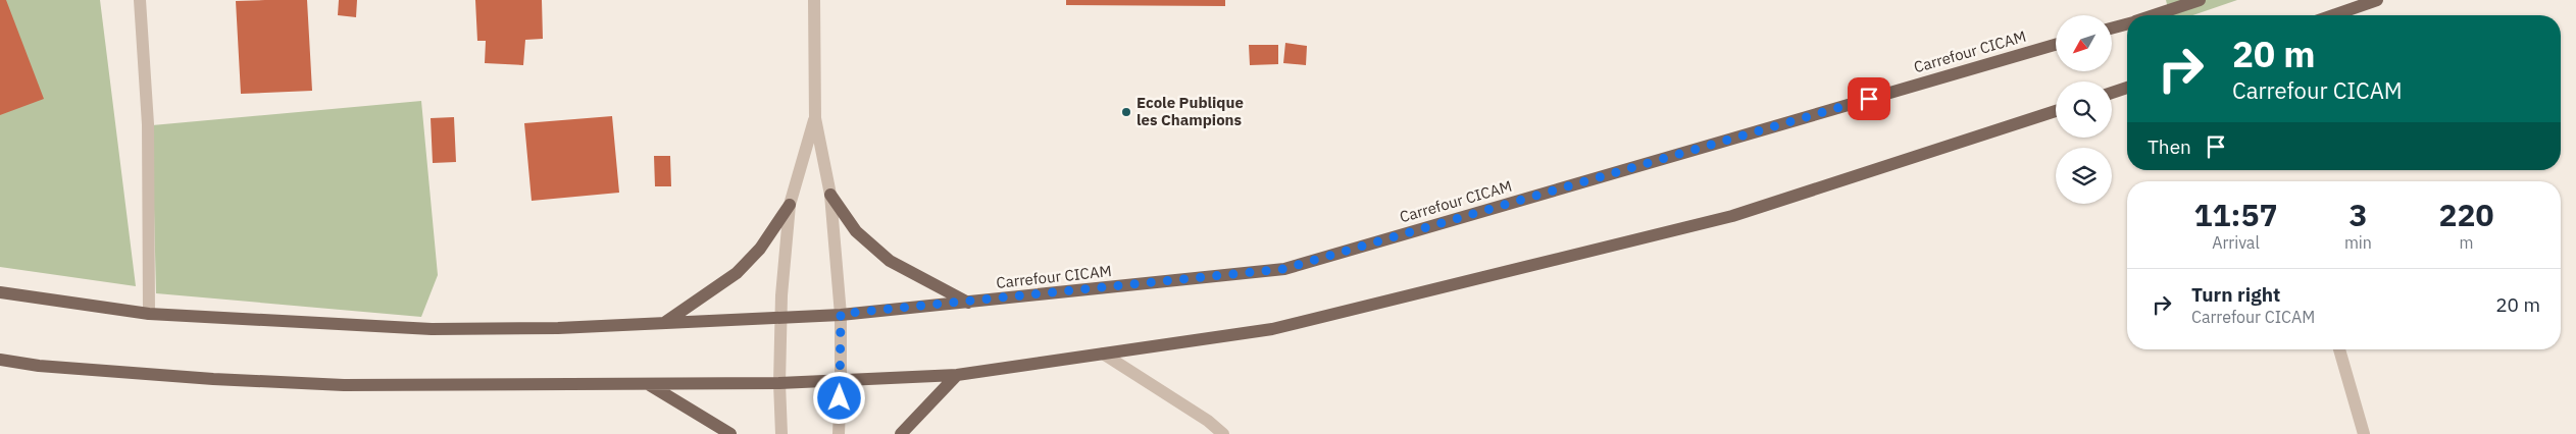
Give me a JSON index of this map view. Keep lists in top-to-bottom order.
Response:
{
  "streets": {
    "main road": ["Carrefour CICAM"]
  },
  "places": ["Ecole Publique les Champions"],
  "north": "bottom left",
  "page": {
    "turn": ["20 m", "Carrefour CICAM"],
    "then": "Then",
    "eta": [
      "11:57",
      "Arrival",
      "3",
      "min",
      "220",
      "m"
    ],
    "list": [
      {
        "name": "Turn right",
        "note": "Carrefour CICAM",
        "value": "20 m"
      }
    ]
  }
}
